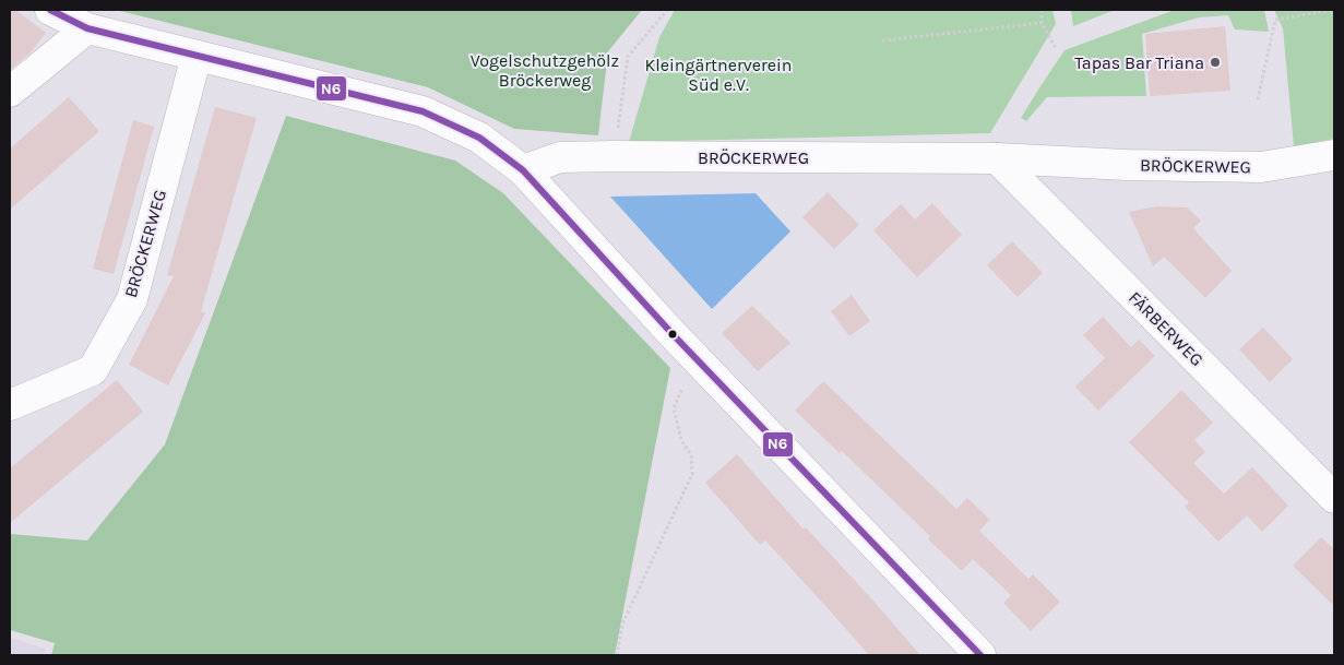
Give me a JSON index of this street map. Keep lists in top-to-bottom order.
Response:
{
  "streets": {
    "street": ["BRÖCKERWEG", "FÄRBERWEG"]
  },
  "crossings": [
    ["BRÖCKERWEG", "FÄRBERWEG"]
  ],
  "parks": ["Vogelschutzgehölz Bröckerweg", "Kleingärtnerverein Süd e.V."],
  "places": ["Tapas Bar Triana"],
  "lines": ["transit line N6"]
}
